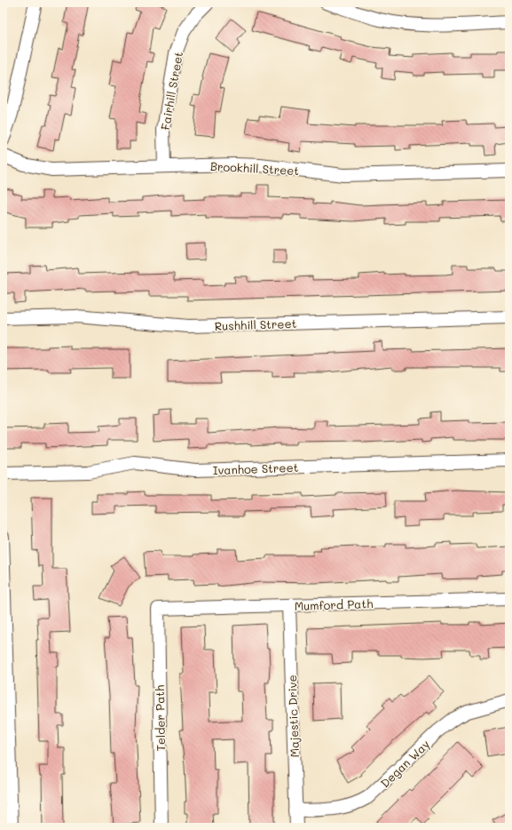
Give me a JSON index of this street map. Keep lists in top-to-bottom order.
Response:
{
  "streets": {
    "street": [
      "Fairhill Street",
      "Brookhill Street",
      "Rushhill Street",
      "Ivanhoe Street",
      "Mumford Path",
      "Majestic Drive",
      "Telder Path",
      "Degan Way"
    ]
  },
  "crossings": [
    ["Fairhill Street", "Brookhill Street"],
    ["Mumford Path", "Majestic Drive"],
    ["Mumford Path", "Telder Path"],
    ["Majestic Drive", "Degan Way"]
  ]
}
